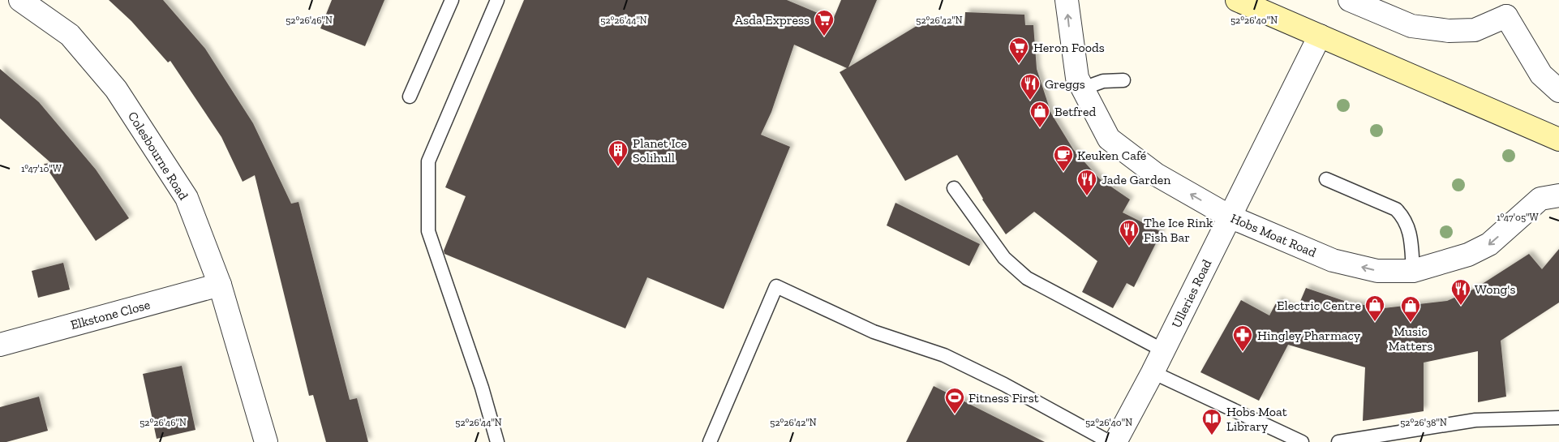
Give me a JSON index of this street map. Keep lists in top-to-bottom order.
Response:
{
  "streets": {
    "street": [
      "Colesbourne Road",
      "Hobs Moat Road",
      "Ulleries Road",
      "Elkstone Close"
    ]
  },
  "crossings": [
    ["Colesbourne Road", "Elkstone Close"],
    ["Hobs Moat Road", "Ulleries Road"]
  ],
  "one_way": ["Hobs Moat Road"],
  "places": {
    "supermarket": ["Asda Express", "Heron Foods"],
    "restaurant": [
      "Greggs",
      "Jade Garden",
      "The Ice Rink Fish Bar",
      "Wong's"
    ],
    "shop": ["Betfred", "Electric Centre", "Music Matters"],
    "building": ["Planet Ice Solihull"],
    "cafe": ["Keuken Café"],
    "pharmacy": ["Hingley Pharmacy"],
    "sports": ["Fitness First"],
    "library": ["Hobs Moat Library"]
  },
  "coordinates": [
    "52°26'46\"N",
    "52°26'44\"N",
    "52°26'42\"N",
    "52°26'40\"N",
    "1°47'10\"W",
    "1°47'05\"W",
    "52°26'38\"N"
  ]
}
